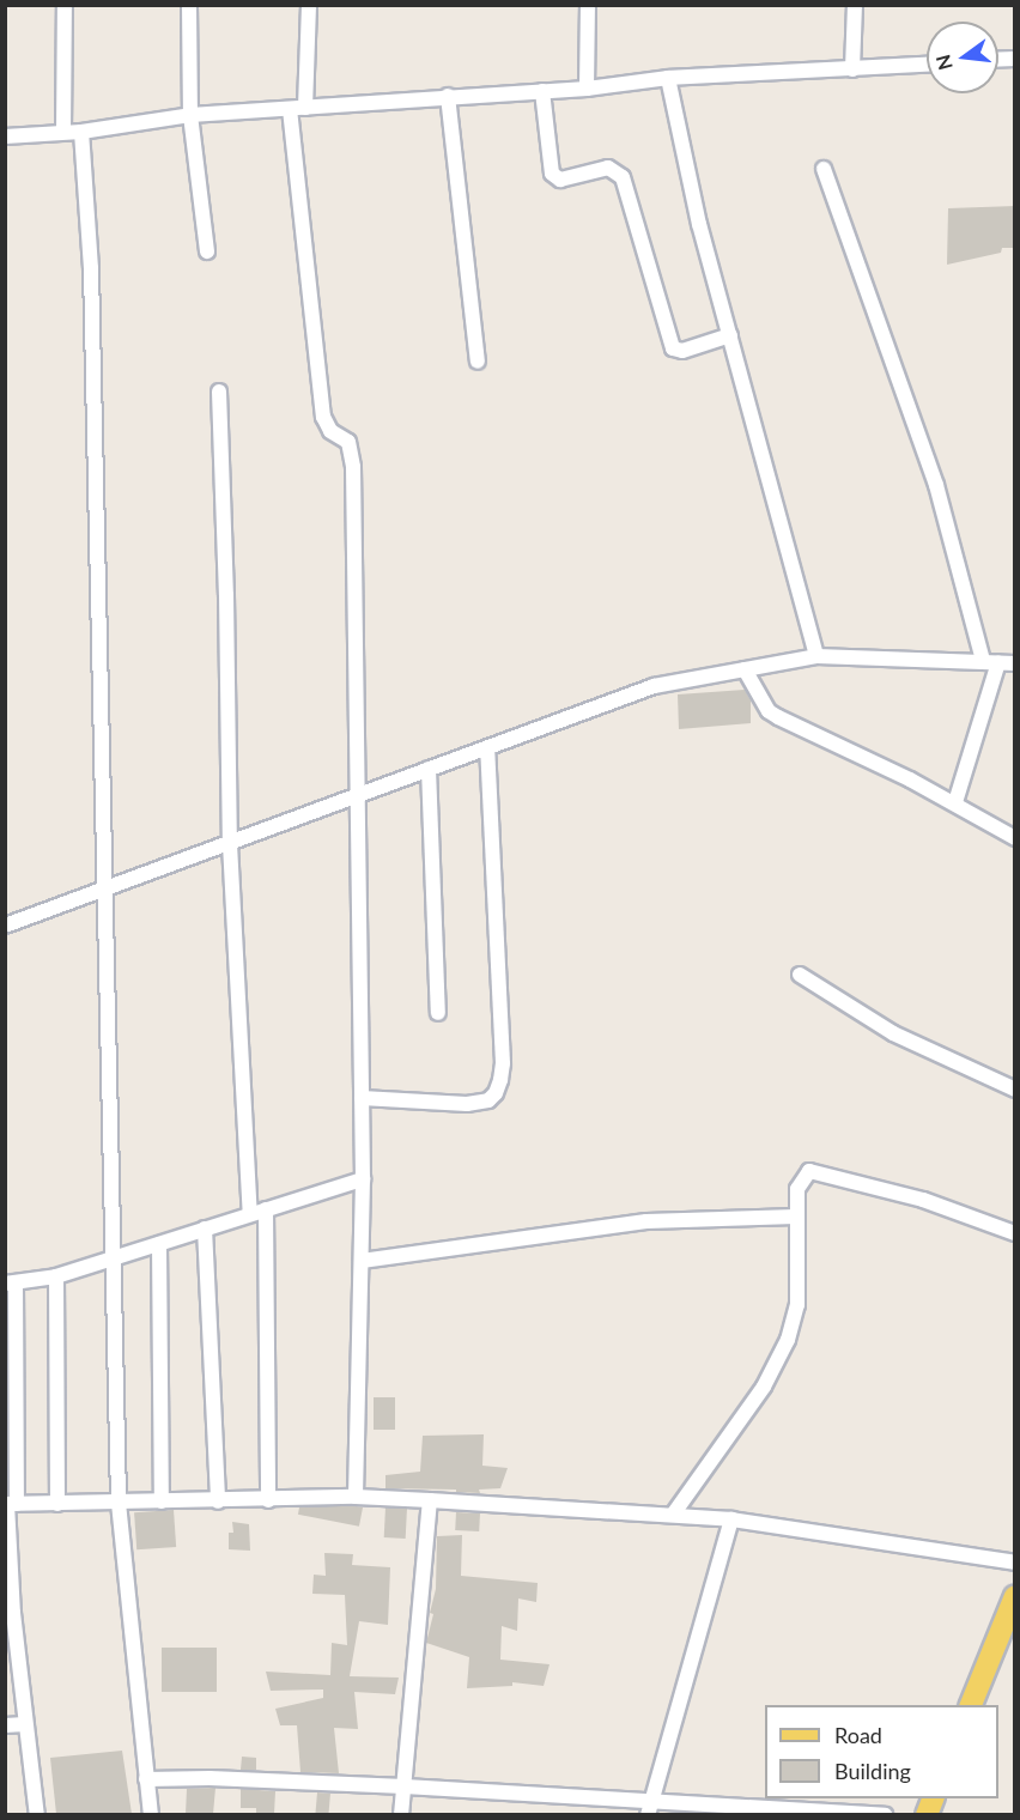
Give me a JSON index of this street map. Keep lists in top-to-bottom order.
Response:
{
  "legend": ["Road", "Building"],
  "north": "left"
}
